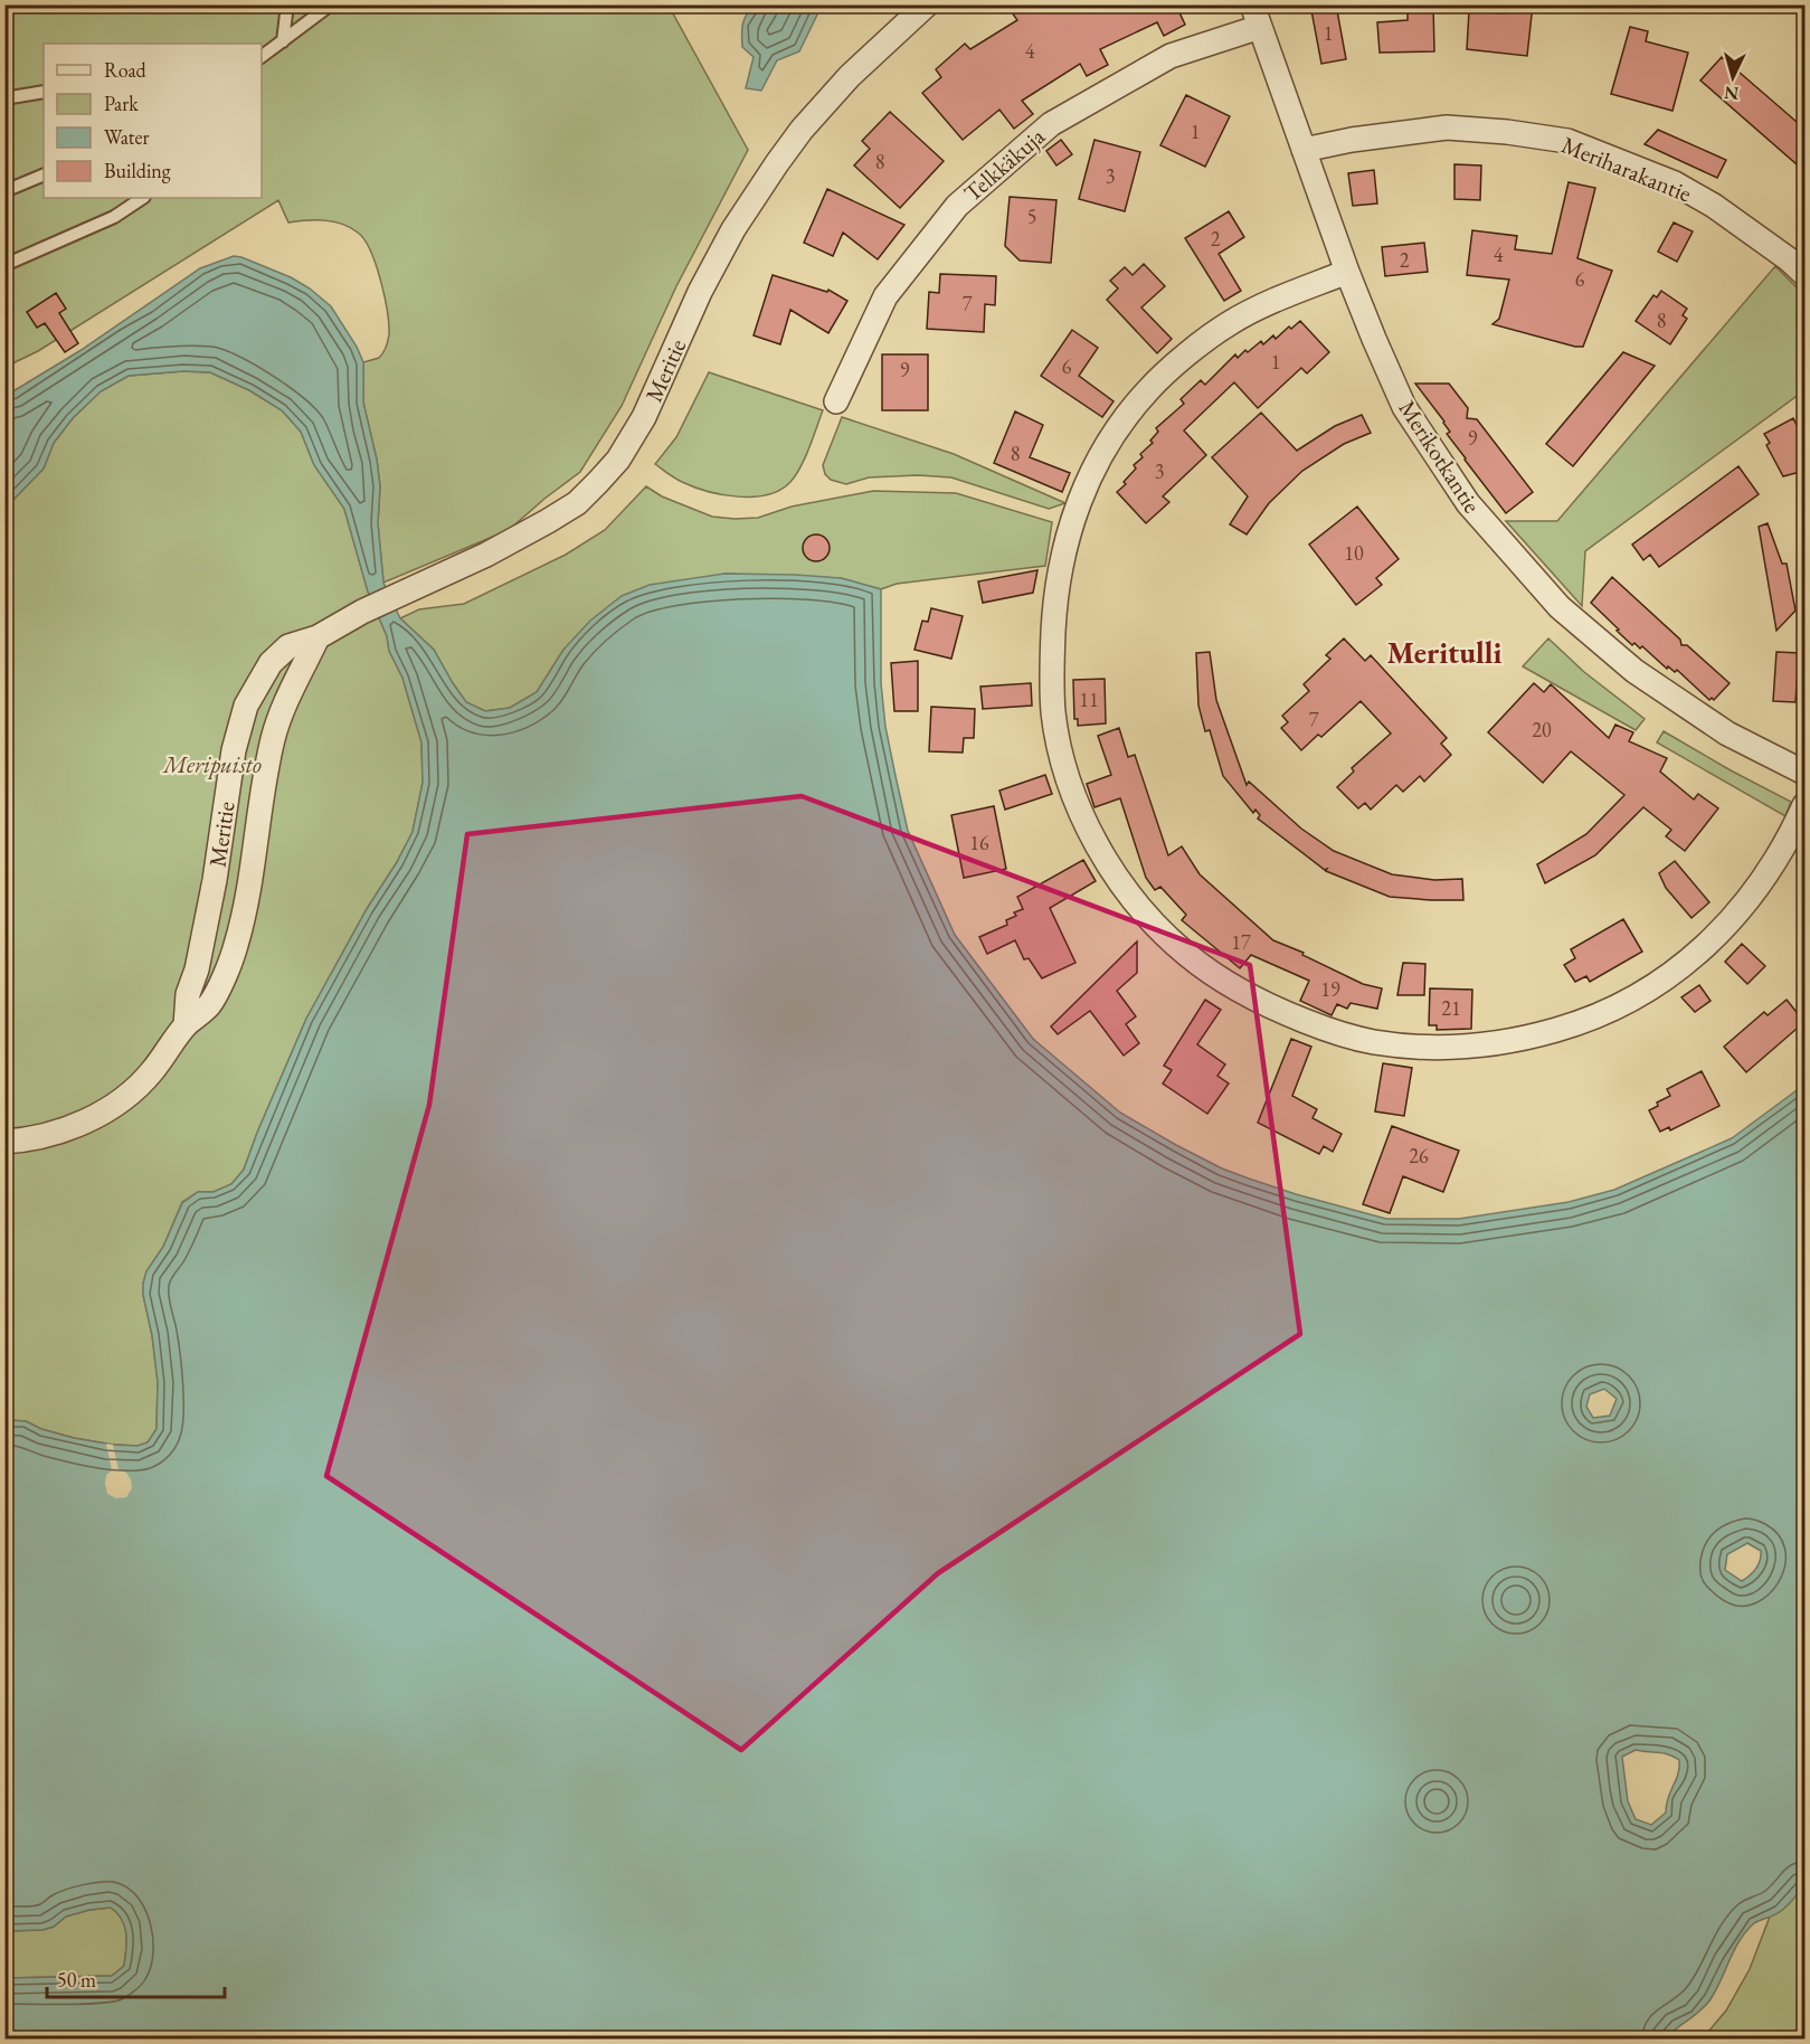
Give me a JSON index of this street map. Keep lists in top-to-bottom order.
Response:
{
  "streets": {
    "street": [
      "Telkkäkuja",
      "Meriharakantie",
      "Meritie",
      "Merikotkantie"
    ]
  },
  "crossings": [
    ["Telkkäkuja", "Merikotkantie"],
    ["Meriharakantie", "Merikotkantie"]
  ],
  "districts": ["Meritulli"],
  "parks": ["Meripuisto"],
  "house_numbers": [
    "1",
    "4",
    "1",
    "8",
    "3",
    "5",
    "2",
    "4",
    "2",
    "6",
    "7",
    "8",
    "1",
    "6",
    "9",
    "9",
    "8",
    "3",
    "10",
    "11",
    "7",
    "20",
    "16",
    "17",
    "19",
    "21",
    "26"
  ],
  "legend": [
    "Road",
    "Park",
    "Water",
    "Building"
  ],
  "scale_bar": "50 m",
  "north": "bottom"
}
